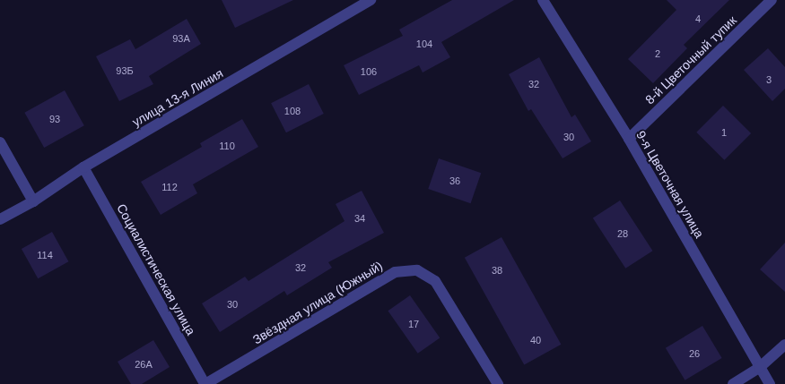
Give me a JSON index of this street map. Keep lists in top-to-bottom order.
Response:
{
  "streets": {
    "lane": [
      "8-й Цветочный тупик",
      "улица 13-я Линия",
      "9-я Цветочная улица",
      "Социалистическая улица",
      "Звёздная улица (Южный)"
    ]
  },
  "crossings": [
    ["8-й Цветочный тупик", "9-я Цветочная улица"],
    ["улица 13-я Линия", "Социалистическая улица"],
    ["Социалистическая улица", "Звёздная улица (Южный)"]
  ],
  "house_numbers": [
    "4",
    "93А",
    "104",
    "2",
    "93Б",
    "106",
    "3",
    "32",
    "108",
    "93",
    "1",
    "30",
    "110",
    "36",
    "112",
    "34",
    "28",
    "114",
    "32",
    "38",
    "30",
    "17",
    "40",
    "26",
    "26А"
  ]
}
